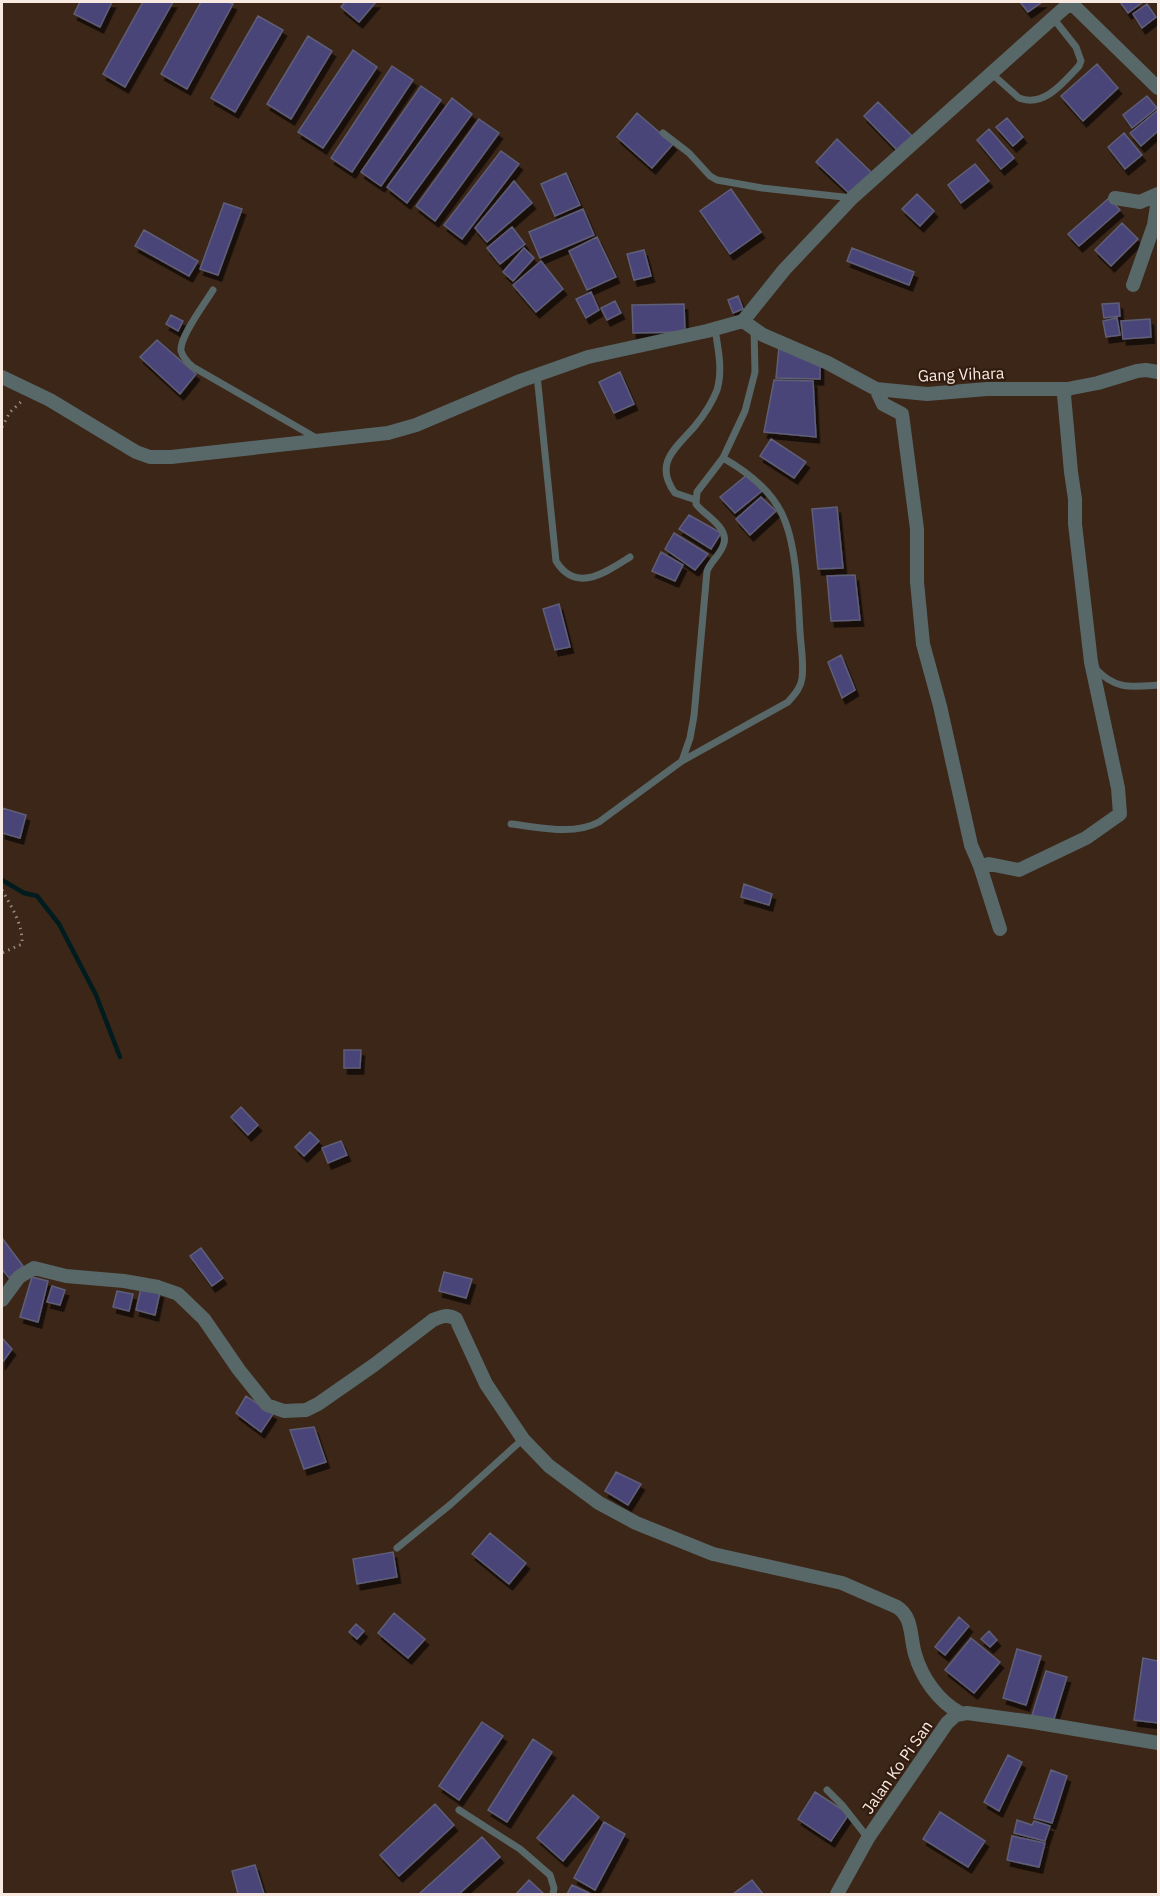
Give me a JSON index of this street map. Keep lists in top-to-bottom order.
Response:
{
  "streets": {
    "street": ["Gang Vihara", "Jalan Ko Pi San"]
  }
}
